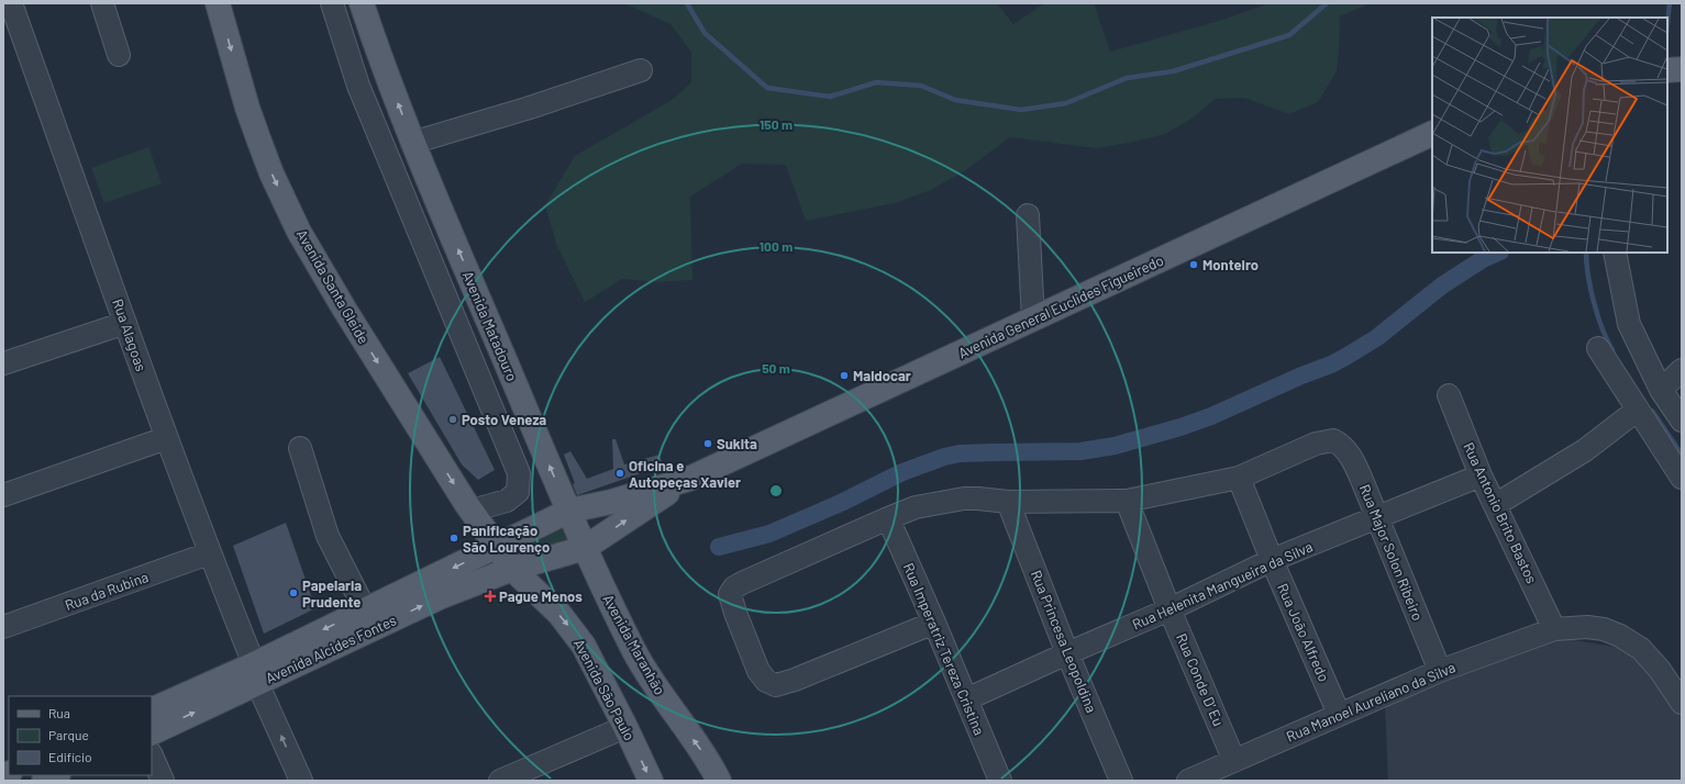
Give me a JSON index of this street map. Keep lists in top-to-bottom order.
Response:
{
  "streets": {
    "main road": [
      "Avenida Santa Gleide",
      "Avenida General Euclides Figueiredo",
      "Avenida Matadouro",
      "Avenida Maranhão",
      "Avenida Alcides Fontes",
      "Avenida São Paulo"
    ],
    "street": [
      "Rua Alagoas",
      "Rua Antonio Brito Bastos",
      "Rua Major Solon Ribeiro",
      "Rua Helenita Mangueira da Silva",
      "Rua da Rubina",
      "Rua João Alfredo",
      "Rua Princesa Leopoldina",
      "Rua Imperatriz Tereza Cristina",
      "Rua Conde D' Eu",
      "Rua Manoel Aureliano da Silva"
    ]
  },
  "crossings": [
    ["Avenida Santa Gleide", "Avenida Alcides Fontes"],
    ["Avenida Santa Gleide", "Avenida São Paulo"],
    ["Avenida General Euclides Figueiredo", "Avenida Matadouro"],
    ["Avenida General Euclides Figueiredo", "Avenida Maranhão"],
    ["Avenida General Euclides Figueiredo", "Avenida Alcides Fontes"],
    ["Avenida Matadouro", "Avenida Maranhão"],
    ["Avenida Matadouro", "Avenida Alcides Fontes"],
    ["Rua Alagoas", "Rua da Rubina"],
    ["Rua Alagoas", "Avenida Alcides Fontes"],
    ["Rua Antonio Brito Bastos", "Rua Helenita Mangueira da Silva"],
    ["Rua Antonio Brito Bastos", "Rua Manoel Aureliano da Silva"],
    ["Rua Major Solon Ribeiro", "Rua Helenita Mangueira da Silva"],
    ["Rua Major Solon Ribeiro", "Rua João Alfredo"],
    ["Rua Major Solon Ribeiro", "Rua Manoel Aureliano da Silva"],
    ["Rua Helenita Mangueira da Silva", "Rua João Alfredo"],
    ["Rua Helenita Mangueira da Silva", "Rua Princesa Leopoldina"],
    ["Rua Helenita Mangueira da Silva", "Rua Imperatriz Tereza Cristina"],
    ["Rua Helenita Mangueira da Silva", "Rua Conde D' Eu"],
    ["Rua João Alfredo", "Rua Manoel Aureliano da Silva"],
    ["Avenida Maranhão", "Avenida Alcides Fontes"],
    ["Avenida Alcides Fontes", "Avenida São Paulo"],
    ["Rua Conde D' Eu", "Rua Manoel Aureliano da Silva"]
  ],
  "one_way": [
    "Avenida Santa Gleide",
    "Avenida Matadouro",
    "Avenida Maranhão",
    "Avenida São Paulo"
  ],
  "places": {
    "other": [
      "Monteiro",
      "Maldocar",
      "Posto Veneza",
      "Sukita",
      "Oficina e Autopeças Xavier",
      "Panificação São Lourenço",
      "Papelaria Prudente"
    ],
    "health": ["Pague Menos"]
  },
  "legend": ["Rua", "Parque", "Edifício"],
  "rings": ["150 m", "100 m", "50 m"]
}
